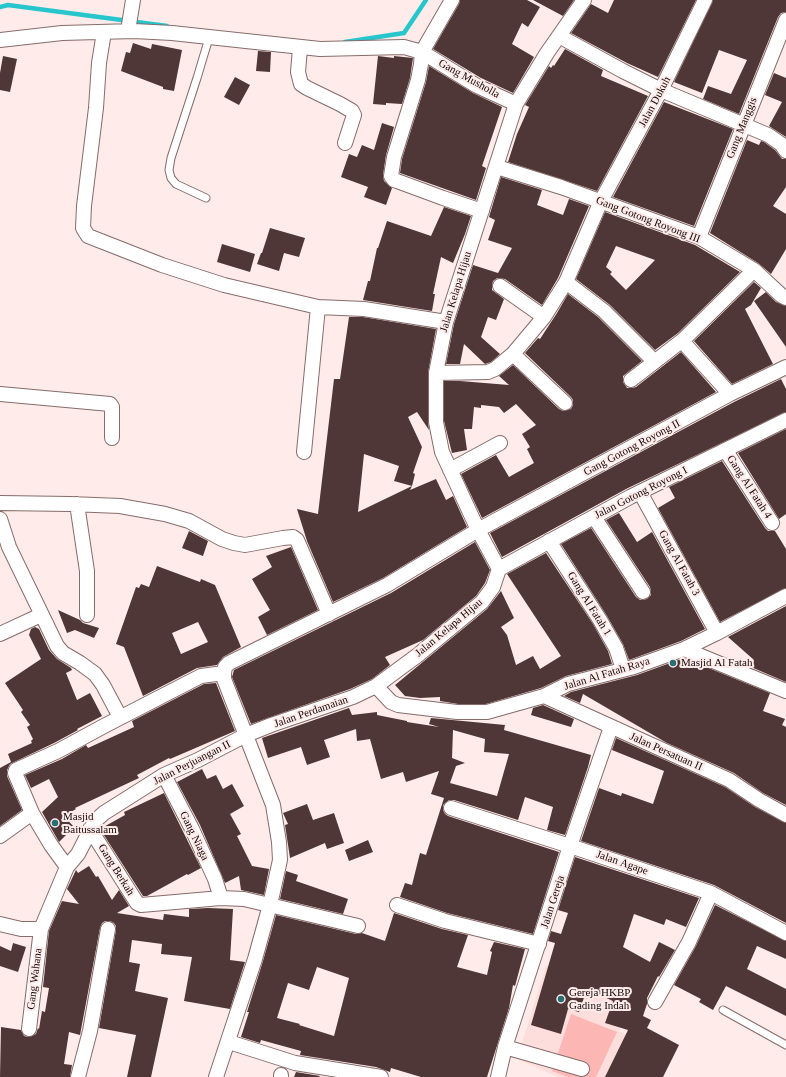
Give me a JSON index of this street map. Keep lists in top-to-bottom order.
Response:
{
  "streets": {
    "street": [
      "Gang Musholla",
      "Jalan Dukuh",
      "Gang Manggis",
      "Gang Gotong Royong III",
      "Jalan Kelapa Hijau",
      "Gang Gotong Royong II",
      "Gang Al Fatah 4",
      "Jalan Gotong Royong I",
      "Gang Al Fatah 3",
      "Gang Al Fatah 1",
      "Jalan Al Fatah Raya",
      "Jalan Perdamaian",
      "Jalan Persatuan II",
      "Jalan Perjuangan II",
      "Gang Niaga",
      "Jalan Agape",
      "Gang Berkah",
      "Jalan Gereja",
      "Gang Wahana"
    ]
  },
  "crossings": [
    ["Gang Musholla", "Jalan Kelapa Hijau"],
    ["Jalan Dukuh", "Gang Gotong Royong III"],
    ["Jalan Dukuh", "Jalan Kelapa Hijau"],
    ["Gang Manggis", "Gang Gotong Royong III"],
    ["Gang Gotong Royong III", "Jalan Kelapa Hijau"],
    ["Jalan Kelapa Hijau", "Gang Gotong Royong II"],
    ["Jalan Kelapa Hijau", "Jalan Gotong Royong I"],
    ["Jalan Kelapa Hijau", "Jalan Al Fatah Raya"],
    ["Jalan Kelapa Hijau", "Jalan Perdamaian"],
    ["Gang Al Fatah 4", "Jalan Gotong Royong I"],
    ["Jalan Gotong Royong I", "Gang Al Fatah 3"],
    ["Jalan Gotong Royong I", "Gang Al Fatah 1"],
    ["Gang Al Fatah 3", "Jalan Al Fatah Raya"],
    ["Gang Al Fatah 1", "Jalan Al Fatah Raya"],
    ["Jalan Al Fatah Raya", "Jalan Perdamaian"],
    ["Jalan Al Fatah Raya", "Jalan Persatuan II"],
    ["Jalan Perdamaian", "Jalan Perjuangan II"],
    ["Jalan Persatuan II", "Jalan Gereja"],
    ["Jalan Perjuangan II", "Gang Niaga"],
    ["Jalan Perjuangan II", "Gang Berkah"],
    ["Jalan Perjuangan II", "Gang Wahana"],
    ["Gang Niaga", "Gang Berkah"],
    ["Jalan Agape", "Jalan Gereja"]
  ],
  "places": ["Masjid Al Fatah", "Masjid Baitussalam", "Gereja HKBP Gading Indah"]
}
